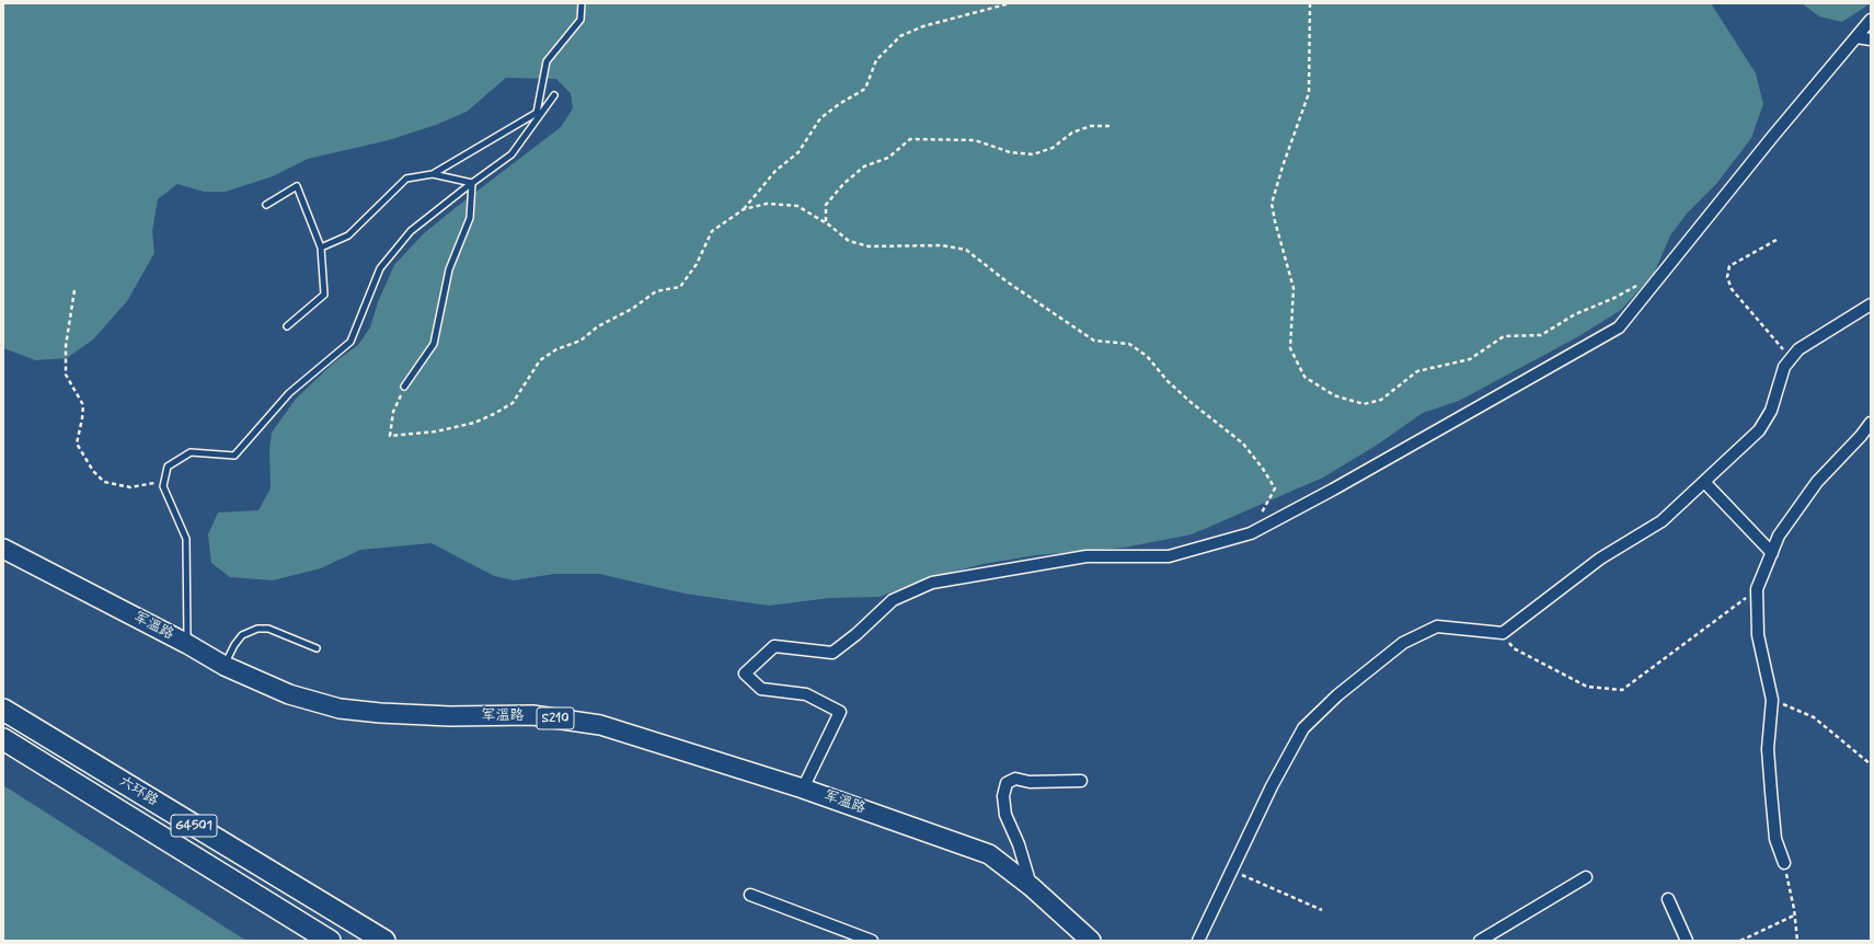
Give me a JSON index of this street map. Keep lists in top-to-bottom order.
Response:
{
  "streets": {
    "highway": ["六环路", "G4501"],
    "main road": ["军温路", "S210"]
  }
}
